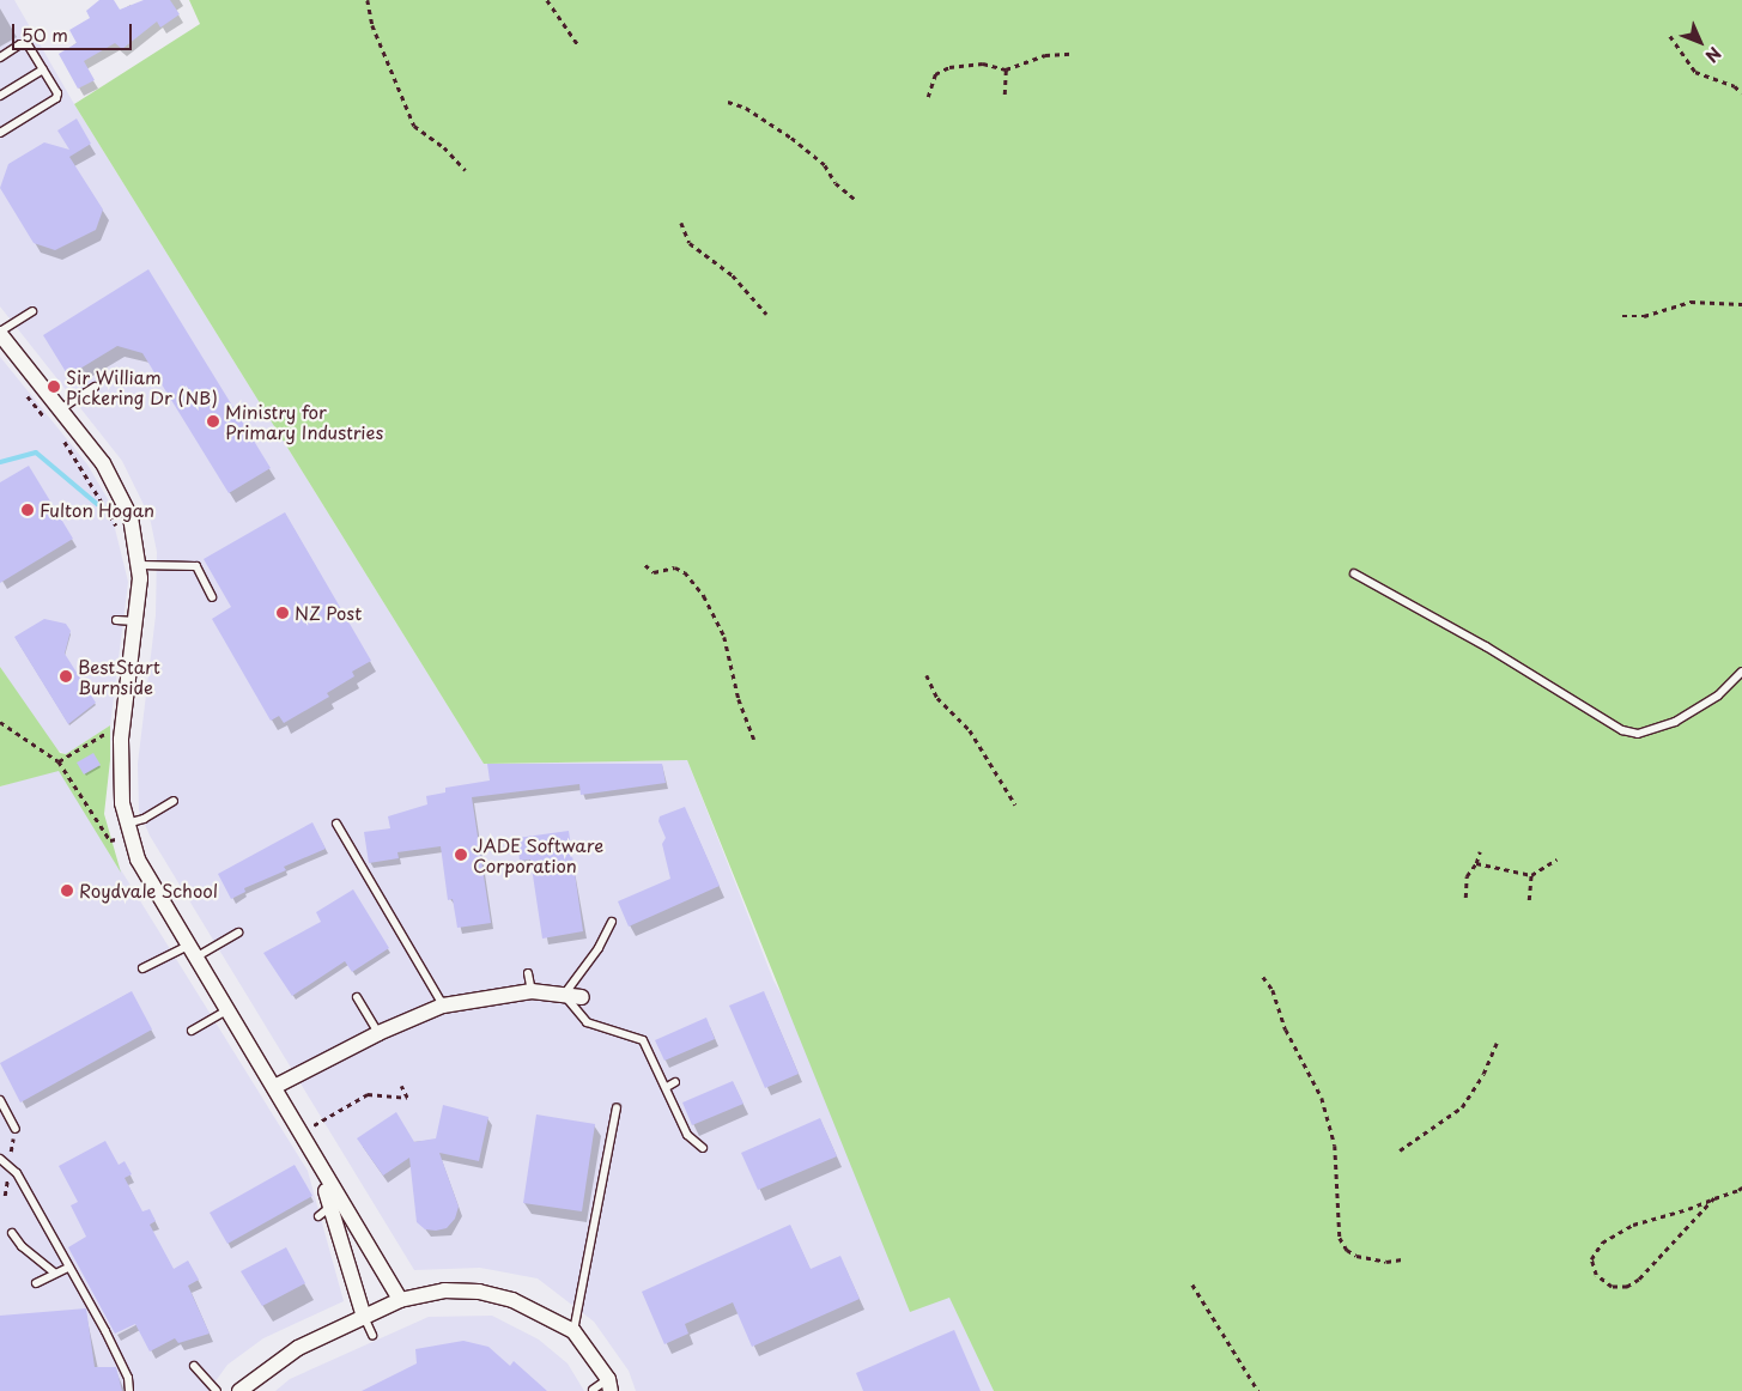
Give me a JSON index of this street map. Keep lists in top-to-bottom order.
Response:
{
  "places": [
    "Sir William Pickering Dr (NB)",
    "Ministry for Primary Industries",
    "Fulton Hogan",
    "NZ Post",
    "BestStart Burnside",
    "JADE Software Corporation",
    "Roydvale School"
  ],
  "scale_bar": "50 m",
  "north": "bottom right"
}
